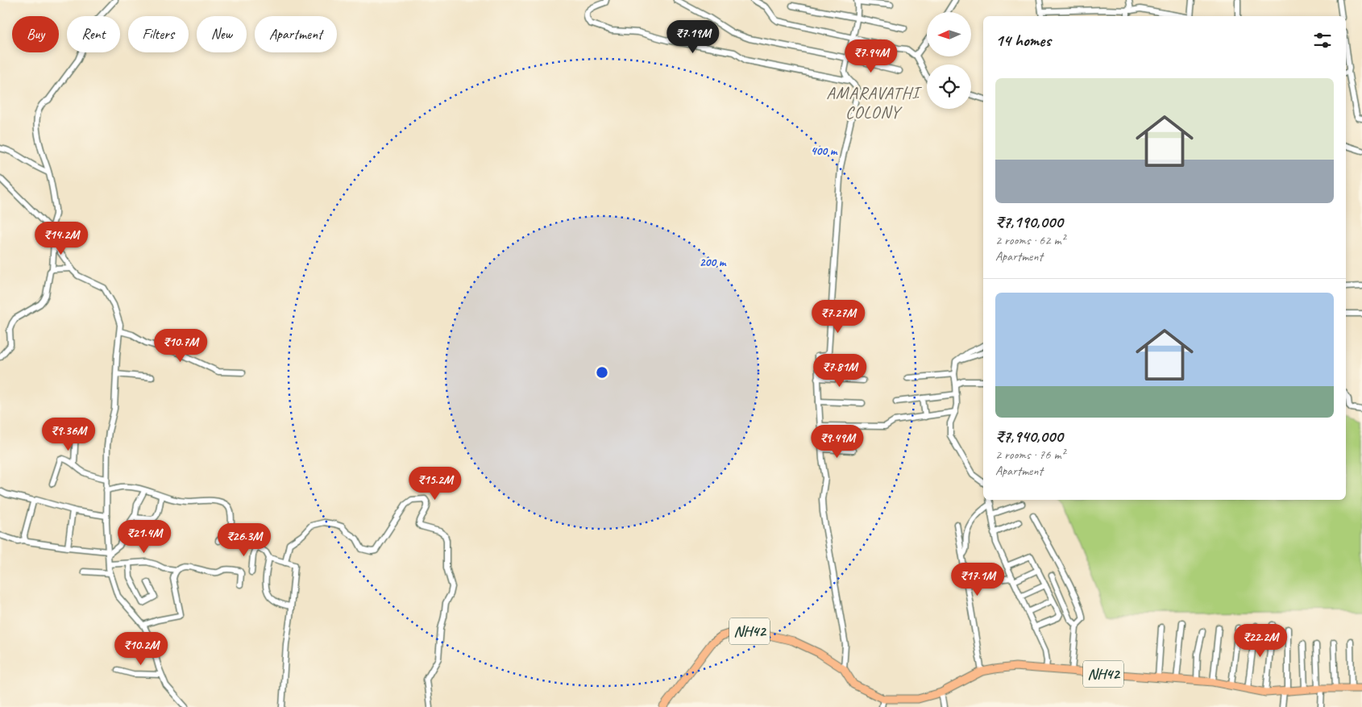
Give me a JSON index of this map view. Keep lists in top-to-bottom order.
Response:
{
  "streets": {
    "highway": ["NH42"]
  },
  "districts": ["AMARAVATHI COLONY"],
  "north": "left",
  "page": {
    "chip": [
      "Buy",
      "Rent",
      "Filters",
      "New",
      "Apartment"
    ],
    "heading": "14 homes",
    "price": [
      "₹7.19M",
      "₹7.94M",
      "₹14.2M",
      "₹7.27M",
      "₹10.7M",
      "₹7.81M",
      "₹9.36M",
      "₹9.49M",
      "₹15.2M",
      "₹21.4M",
      "₹26.3M",
      "₹17.1M",
      "₹22.2M",
      "₹10.2M"
    ],
    "list": [
      {
        "name": "₹7,190,000",
        "note": "2 rooms · 62 m² · Apartment"
      },
      {
        "name": "₹7,940,000",
        "note": "2 rooms · 76 m² · Apartment"
      }
    ]
  },
  "rings": ["400 m", "200 m"]
}
